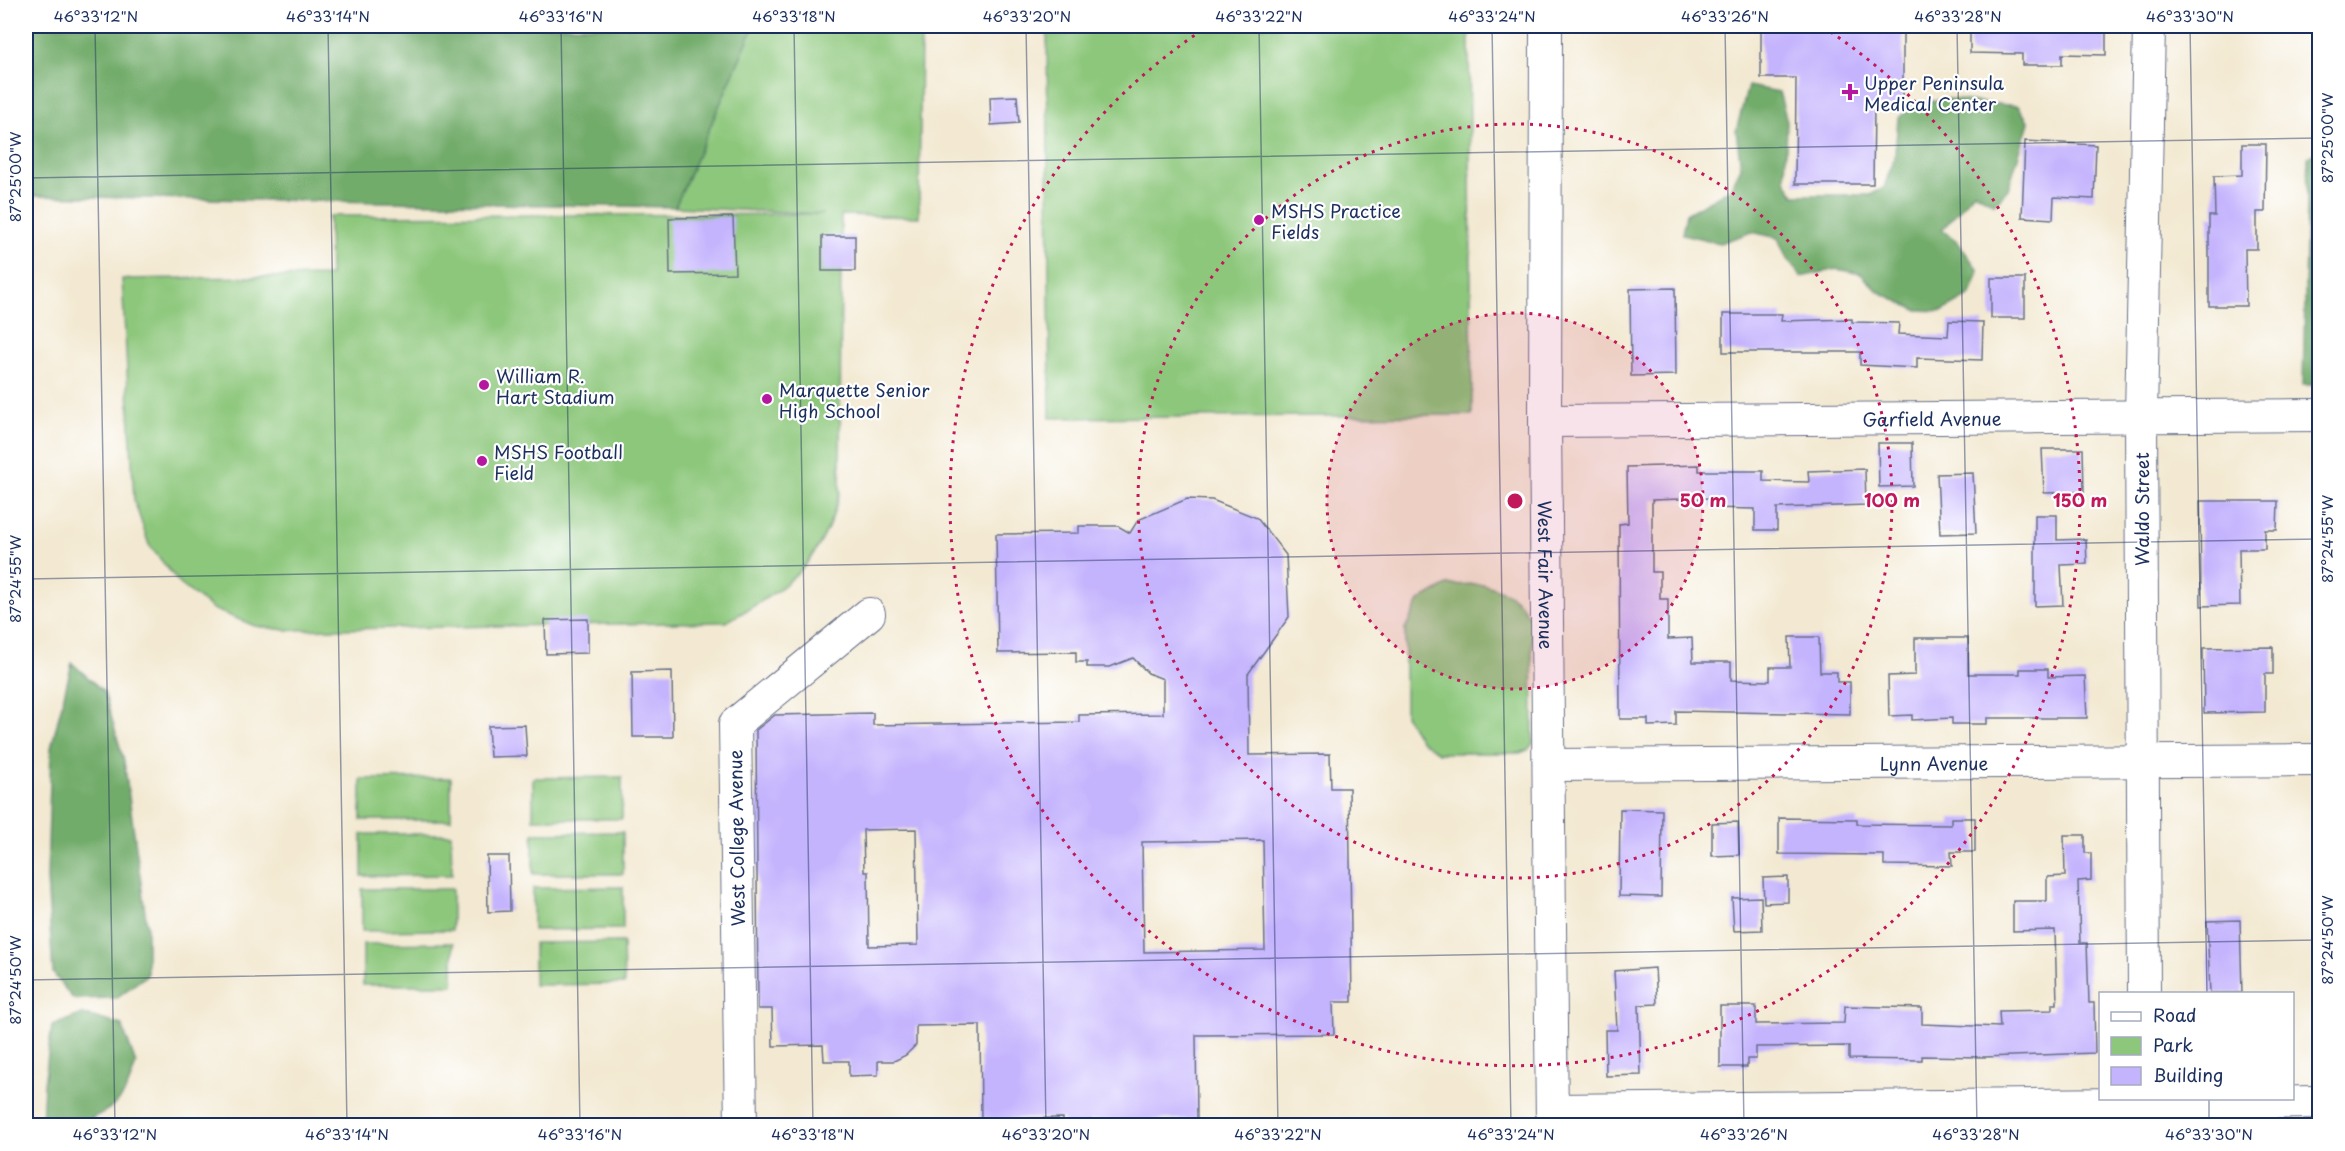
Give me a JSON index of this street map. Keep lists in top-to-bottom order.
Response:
{
  "streets": {
    "street": [
      "Garfield Avenue",
      "Waldo Street",
      "West Fair Avenue",
      "Lynn Avenue",
      "West College Avenue"
    ]
  },
  "crossings": [
    ["Garfield Avenue", "Waldo Street"],
    ["Garfield Avenue", "West Fair Avenue"],
    ["Waldo Street", "Lynn Avenue"],
    ["West Fair Avenue", "Lynn Avenue"]
  ],
  "places": {
    "health": ["Upper Peninsula Medical Center"],
    "other": [
      "MSHS Practice Fields",
      "William R. Hart Stadium",
      "Marquette Senior High School",
      "MSHS Football Field"
    ]
  },
  "legend": ["Road", "Park", "Building"],
  "coordinates": [
    "46°33'12\"N",
    "46°33'14\"N",
    "46°33'16\"N",
    "46°33'18\"N",
    "46°33'20\"N",
    "46°33'22\"N",
    "46°33'24\"N",
    "46°33'26\"N",
    "46°33'28\"N",
    "46°33'30\"N",
    "87°25'00\"W",
    "87°24'55\"W",
    "87°24'50\"W"
  ],
  "rings": ["50 m", "100 m", "150 m"]
}
